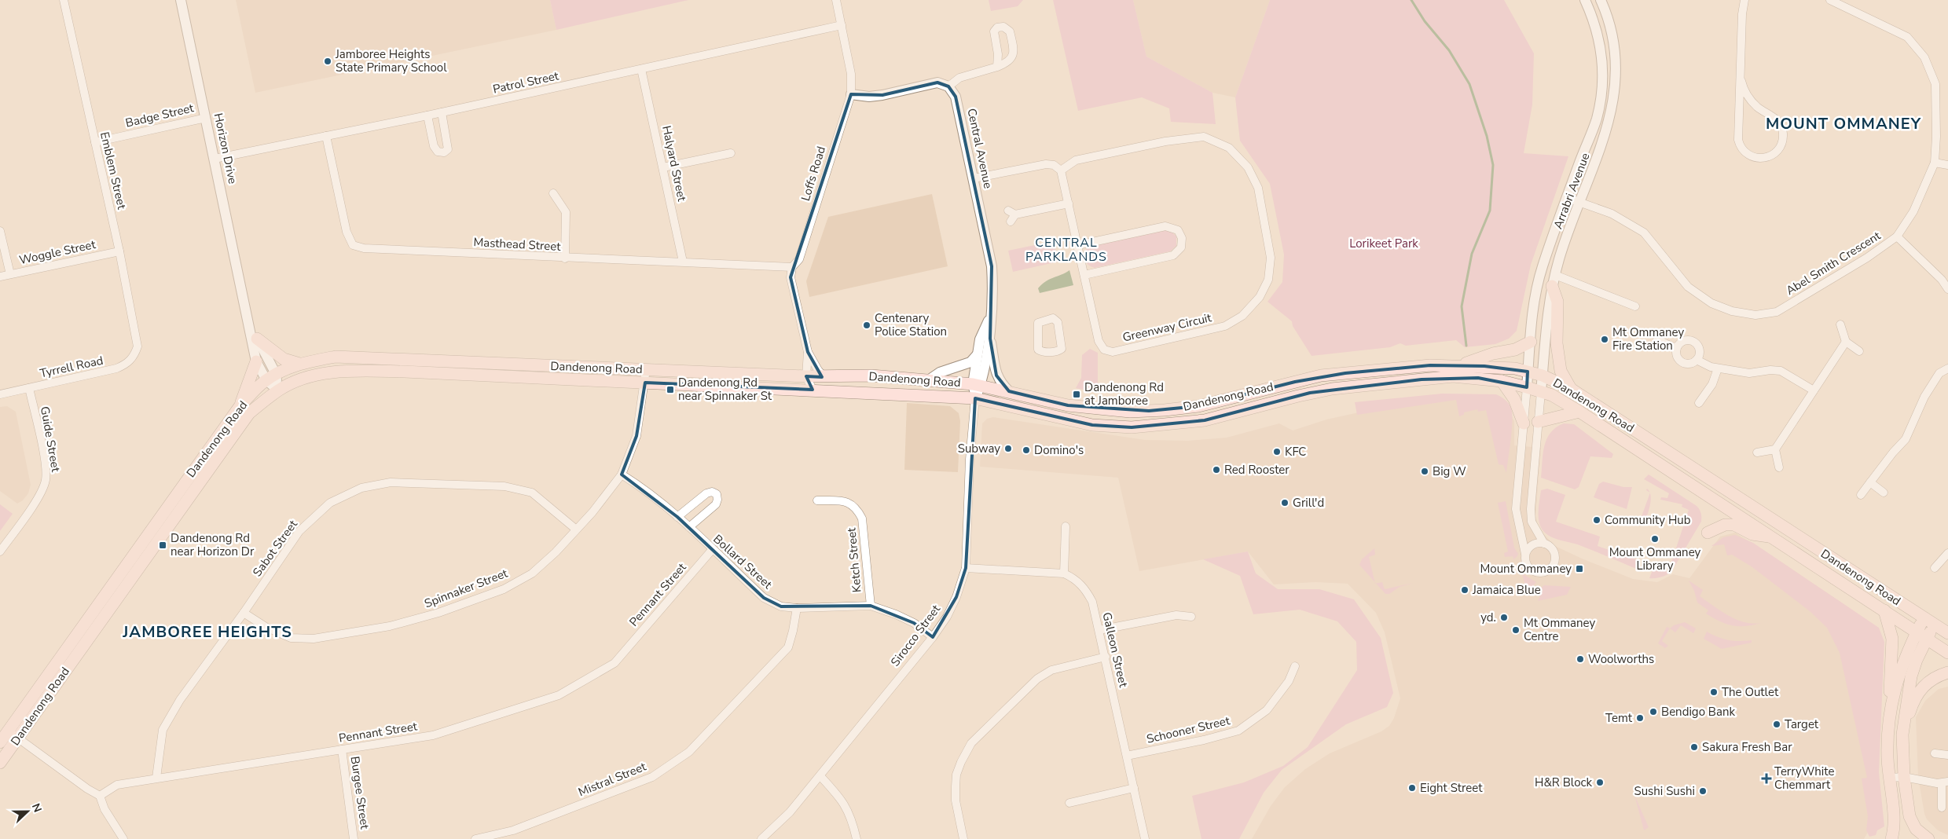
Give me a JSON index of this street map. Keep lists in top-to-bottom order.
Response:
{
  "streets": {
    "main road": ["Dandenong Road"],
    "street": [
      "Patrol Street",
      "Badge Street",
      "Horizon Drive",
      "Central Avenue",
      "Halyard Street",
      "Emblem Street",
      "Loffs Road",
      "Arrabri Avenue",
      "Masthead Street",
      "Woggle Street",
      "Abel Smith Crescent",
      "Greenway Circuit",
      "Tyrrell Road",
      "Guide Street",
      "Sabot Street",
      "Ketch Street",
      "Bollard Street",
      "Spinnaker Street",
      "Pennant Street",
      "Sirocco Street",
      "Galleon Street",
      "Schooner Street",
      "Mistral Street",
      "Burgee Street"
    ]
  },
  "crossings": [
    ["Patrol Street", "Horizon Drive"],
    ["Patrol Street", "Halyard Street"],
    ["Patrol Street", "Loffs Road"],
    ["Patrol Street", "Masthead Street"],
    ["Badge Street", "Horizon Drive"],
    ["Badge Street", "Emblem Street"],
    ["Horizon Drive", "Dandenong Road"],
    ["Central Avenue", "Dandenong Road"],
    ["Central Avenue", "Sirocco Street"],
    ["Halyard Street", "Masthead Street"],
    ["Emblem Street", "Woggle Street"],
    ["Emblem Street", "Tyrrell Road"],
    ["Loffs Road", "Masthead Street"],
    ["Arrabri Avenue", "Abel Smith Crescent"],
    ["Arrabri Avenue", "Dandenong Road"],
    ["Tyrrell Road", "Guide Street"],
    ["Dandenong Road", "Spinnaker Street"],
    ["Dandenong Road", "Sirocco Street"],
    ["Sabot Street", "Spinnaker Street"],
    ["Sabot Street", "Pennant Street"],
    ["Ketch Street", "Bollard Street"],
    ["Bollard Street", "Spinnaker Street"],
    ["Bollard Street", "Pennant Street"],
    ["Bollard Street", "Sirocco Street"],
    ["Bollard Street", "Mistral Street"],
    ["Pennant Street", "Burgee Street"],
    ["Sirocco Street", "Galleon Street"],
    ["Galleon Street", "Schooner Street"]
  ],
  "districts": ["MOUNT OMMANEY", "CENTRAL PARKLANDS", "JAMBOREE HEIGHTS"],
  "parks": ["Lorikeet Park"],
  "places": {
    "other": [
      "Jamboree Heights State Primary School",
      "Centenary Police Station",
      "Mt Ommaney Fire Station",
      "Subway",
      "Domino's",
      "KFC",
      "Red Rooster",
      "Big W",
      "Grill'd",
      "Community Hub",
      "Mount Ommaney Library",
      "Jamaica Blue",
      "yd.",
      "Mt Ommaney Centre",
      "Woolworths",
      "The Outlet",
      "Bendigo Bank",
      "Temt",
      "Target",
      "Sakura Fresh Bar",
      "H&R Block",
      "Eight Street",
      "Sushi Sushi"
    ],
    "transit": [
      "Dandenong Rd near Spinnaker St",
      "Dandenong Rd at Jamboree",
      "Dandenong Rd near Horizon Dr",
      "Mount Ommaney"
    ],
    "health": ["TerryWhite Chemmart"]
  },
  "north": "right"
}
